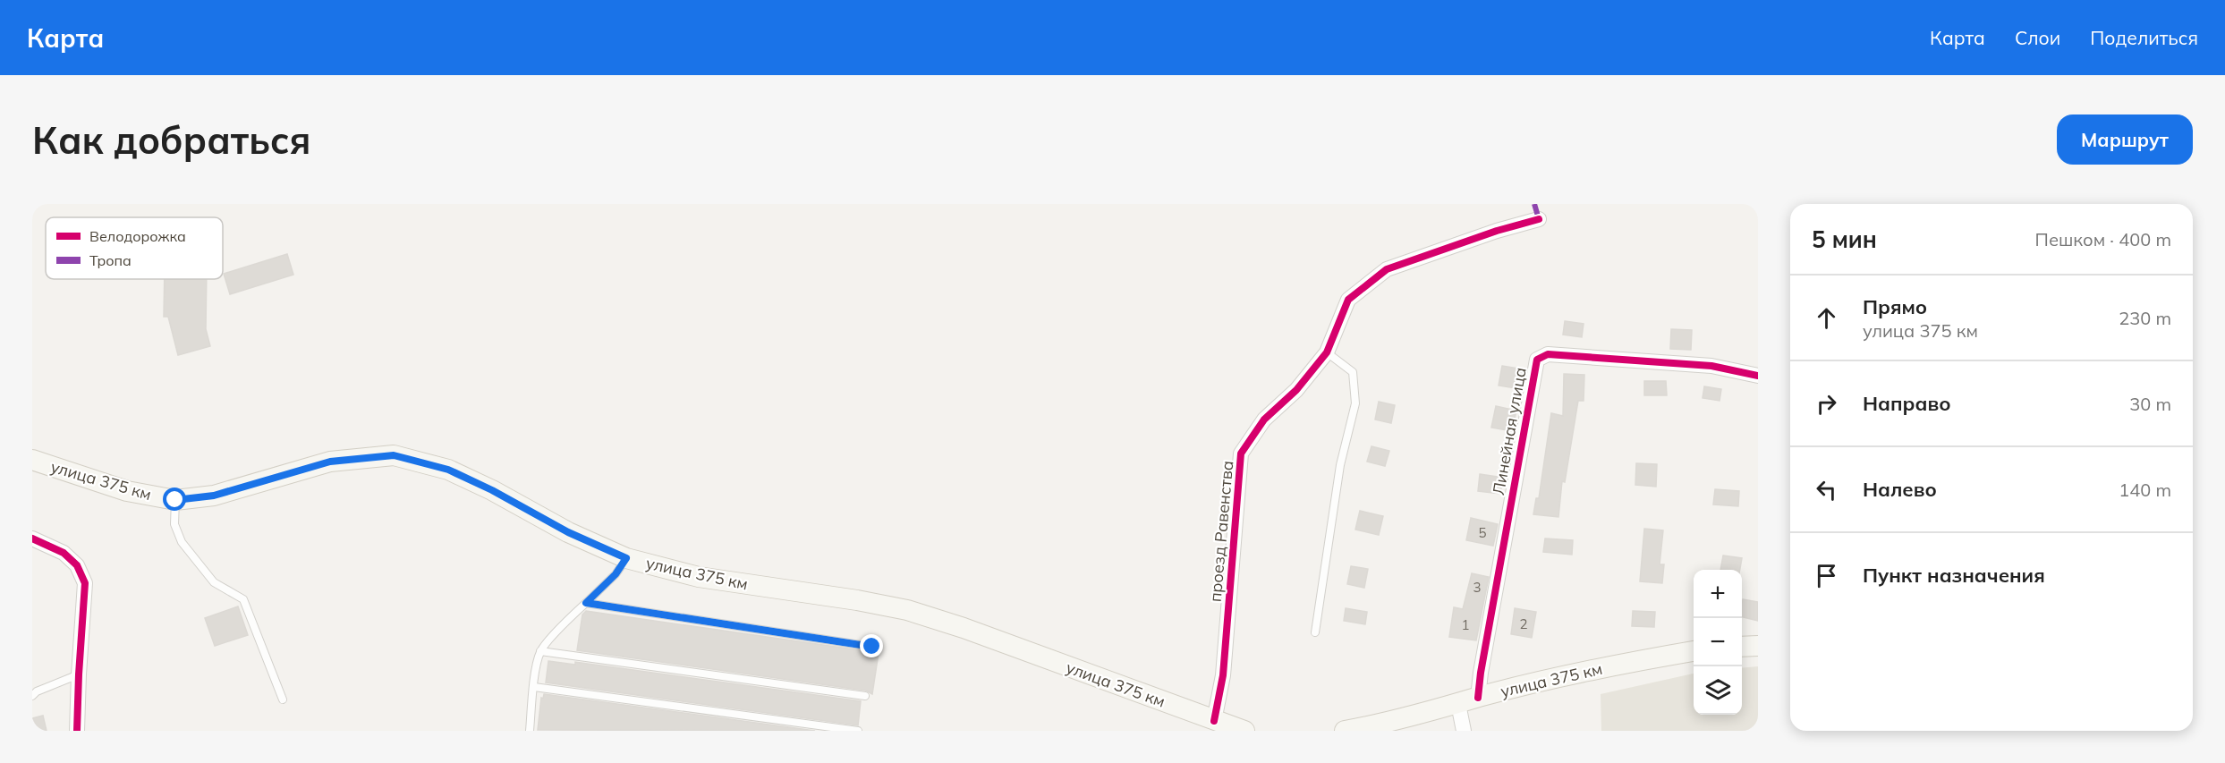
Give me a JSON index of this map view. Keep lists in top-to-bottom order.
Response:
{
  "streets": {
    "main road": ["улица 375 км"],
    "street": ["Линейная улица", "проезд Равенства"]
  },
  "crossings": [
    ["Линейная улица", "улица 375 км"],
    ["улица 375 км", "проезд Равенства"]
  ],
  "house_numbers": [
    "5",
    "3",
    "2",
    "1"
  ],
  "legend": ["Велодорожка", "Тропа"],
  "page": {
    "header": "Карта",
    "nav": ["Карта", "Слои", "Поделиться"],
    "buttons": "Маршрут",
    "title": "Как добраться",
    "heading": ["5 мин", "Пешком · 400 m"],
    "list": [
      ["Прямо", "улица 375 км", "230 m"],
      ["Направо", "30 m"],
      ["Налево", "140 m"],
      "Пункт назначения"
    ],
    "map_buttons": ["+", "−"]
  }
}
